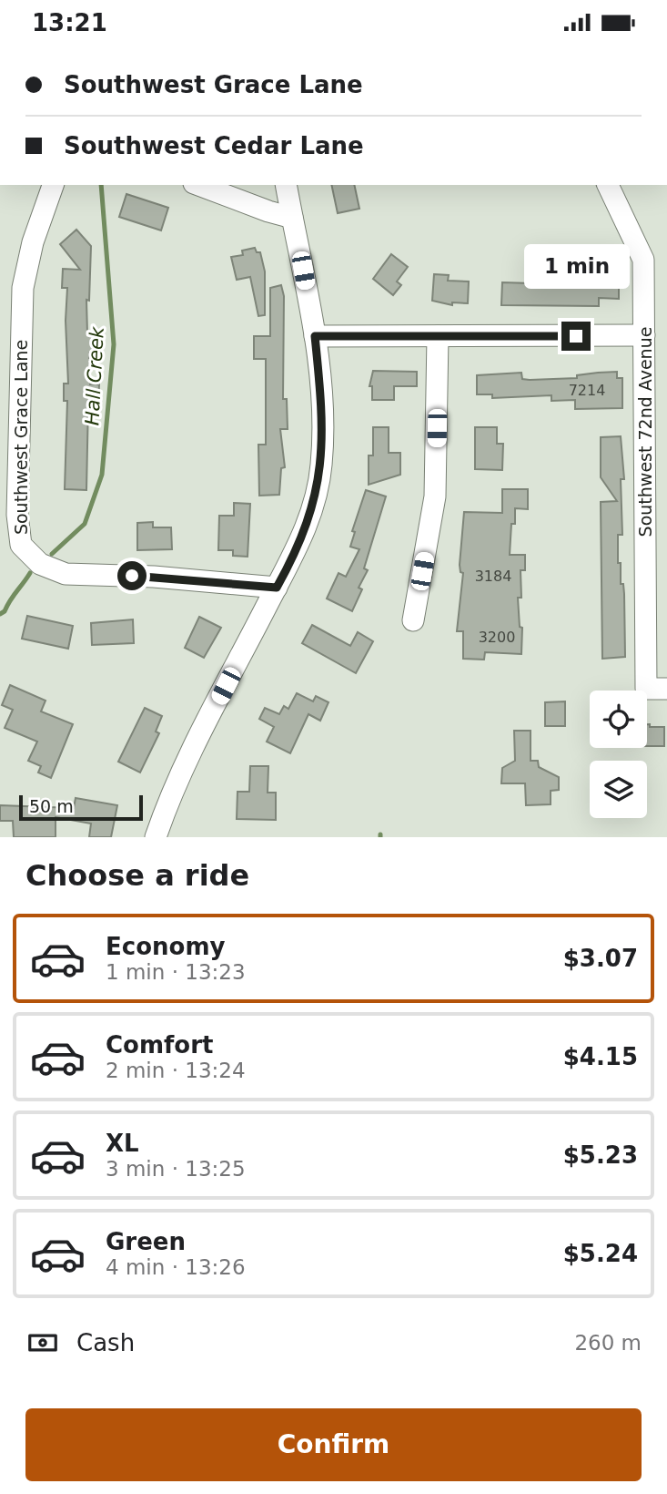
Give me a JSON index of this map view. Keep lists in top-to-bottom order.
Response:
{
  "streets": {
    "street": ["Southwest 72nd Avenue", "Southwest Grace Lane"]
  },
  "water": ["Hall Creek"],
  "house_numbers": ["7214", "3184", "3200"],
  "scale_bar": "50 m",
  "page": {
    "status": "13:21",
    "banner": ["Southwest Grace Lane", "Southwest Cedar Lane"],
    "bubble": "1 min",
    "scale": "50 m",
    "heading": "Choose a ride",
    "list": [
      {
        "name": "Economy",
        "note": "1 min · 13:23",
        "value": "$3.07"
      },
      {
        "name": "Comfort",
        "note": "2 min · 13:24",
        "value": "$4.15"
      },
      {
        "name": "XL",
        "note": "3 min · 13:25",
        "value": "$5.23"
      },
      {
        "name": "Green",
        "note": "4 min · 13:26",
        "value": "$5.24"
      }
    ],
    "pay": ["Cash", "260 m"],
    "buttons": "Confirm"
  }
}
